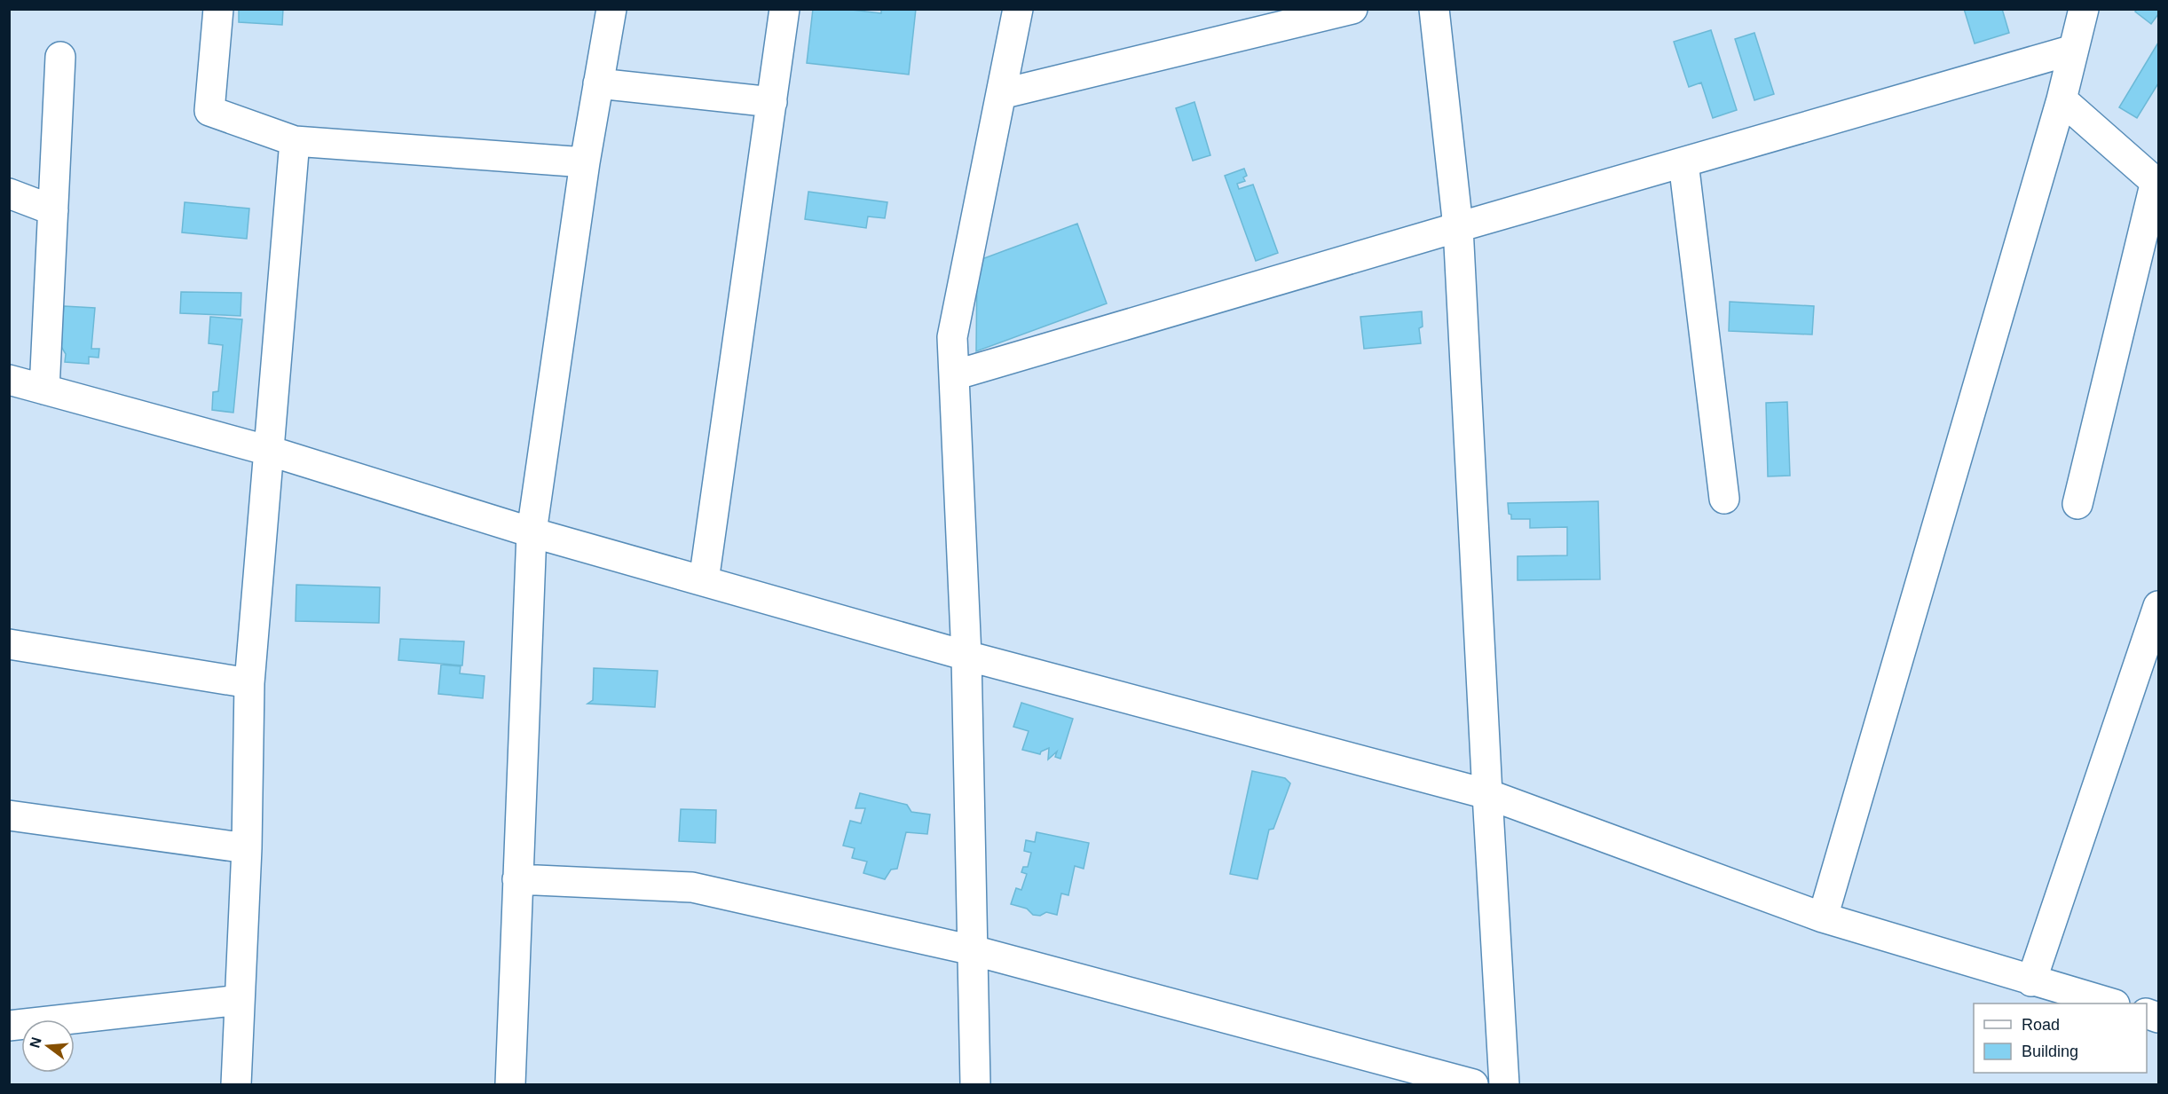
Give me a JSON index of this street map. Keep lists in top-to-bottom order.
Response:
{
  "legend": ["Road", "Building"],
  "north": "left"
}
